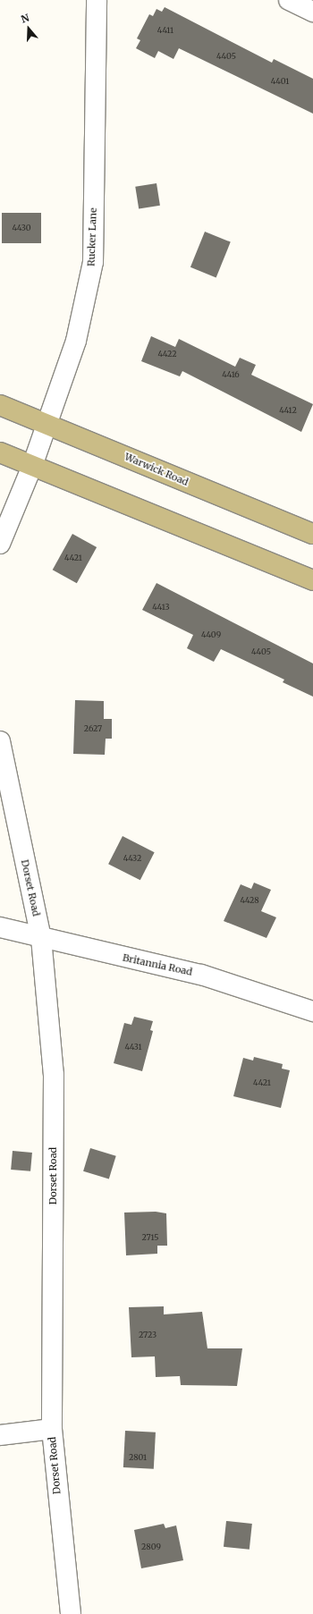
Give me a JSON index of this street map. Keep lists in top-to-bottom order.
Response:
{
  "streets": {
    "main road": ["Warwick Road"],
    "street": ["Rucker Lane", "Dorset Road", "Britannia Road"]
  },
  "crossings": [
    ["Rucker Lane", "Warwick Road"],
    ["Dorset Road", "Britannia Road"]
  ],
  "house_numbers": [
    "4411",
    "4405",
    "4401",
    "4430",
    "4422",
    "4416",
    "4412",
    "4421",
    "4413",
    "4409",
    "4405",
    "2627",
    "4432",
    "4428",
    "4431",
    "4421",
    "2715",
    "2723",
    "2801",
    "2809"
  ],
  "north": "top"
}
